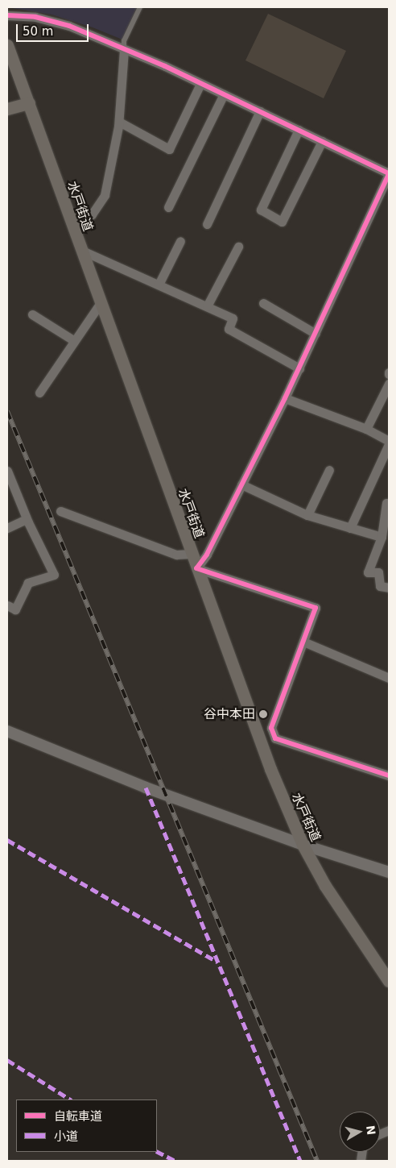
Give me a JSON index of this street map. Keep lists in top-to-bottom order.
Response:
{
  "streets": {
    "main road": ["水戸街道"]
  },
  "places": ["谷中本田"],
  "legend": ["自転車道", "小道"],
  "scale_bar": "50 m",
  "north": "right"
}
